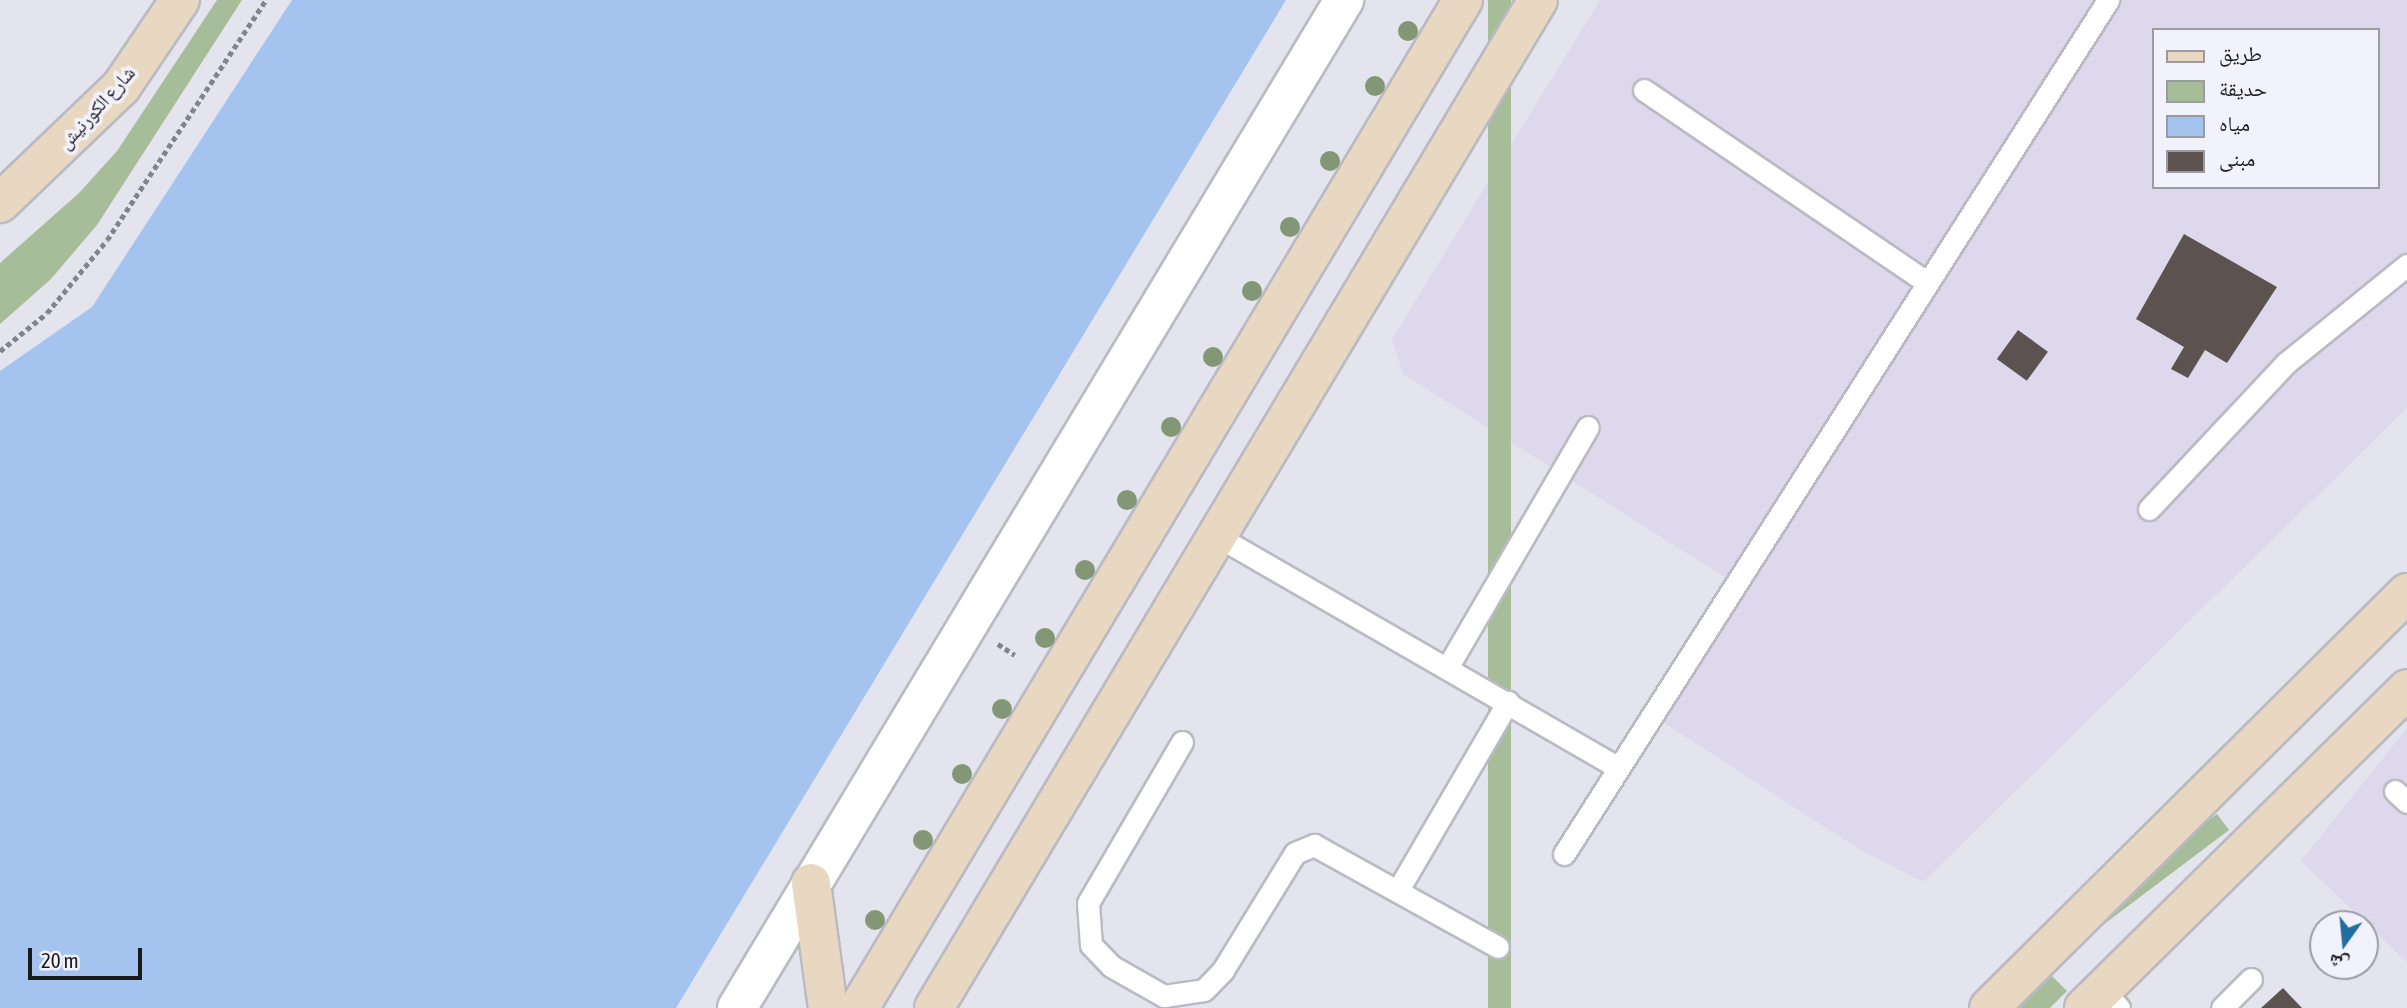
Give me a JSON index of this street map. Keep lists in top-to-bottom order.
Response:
{
  "streets": {
    "main road": ["شارع الكورنيش"]
  },
  "legend": [
    "طريق",
    "حديقة",
    "مياه",
    "مبنى"
  ],
  "scale_bar": "20 m",
  "north": "bottom"
}
